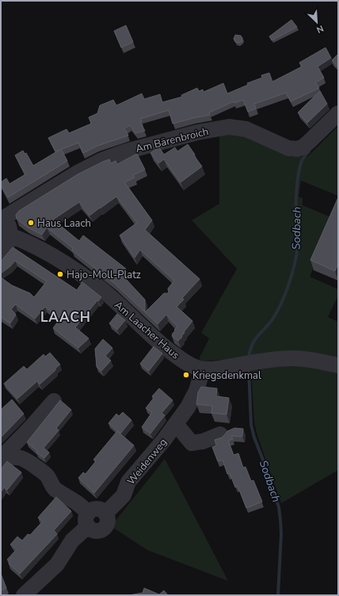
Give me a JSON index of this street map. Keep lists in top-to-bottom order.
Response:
{
  "streets": {
    "street": ["Am Bärenbroich", "Am Laacher Haus", "Weidenweg"]
  },
  "crossings": [
    ["Am Laacher Haus", "Weidenweg"]
  ],
  "districts": ["LAACH"],
  "water": ["Sodbach"],
  "places": ["Haus Laach", "Hajo-Moll-Platz", "Kriegsdenkmal"],
  "north": "bottom right"
}
